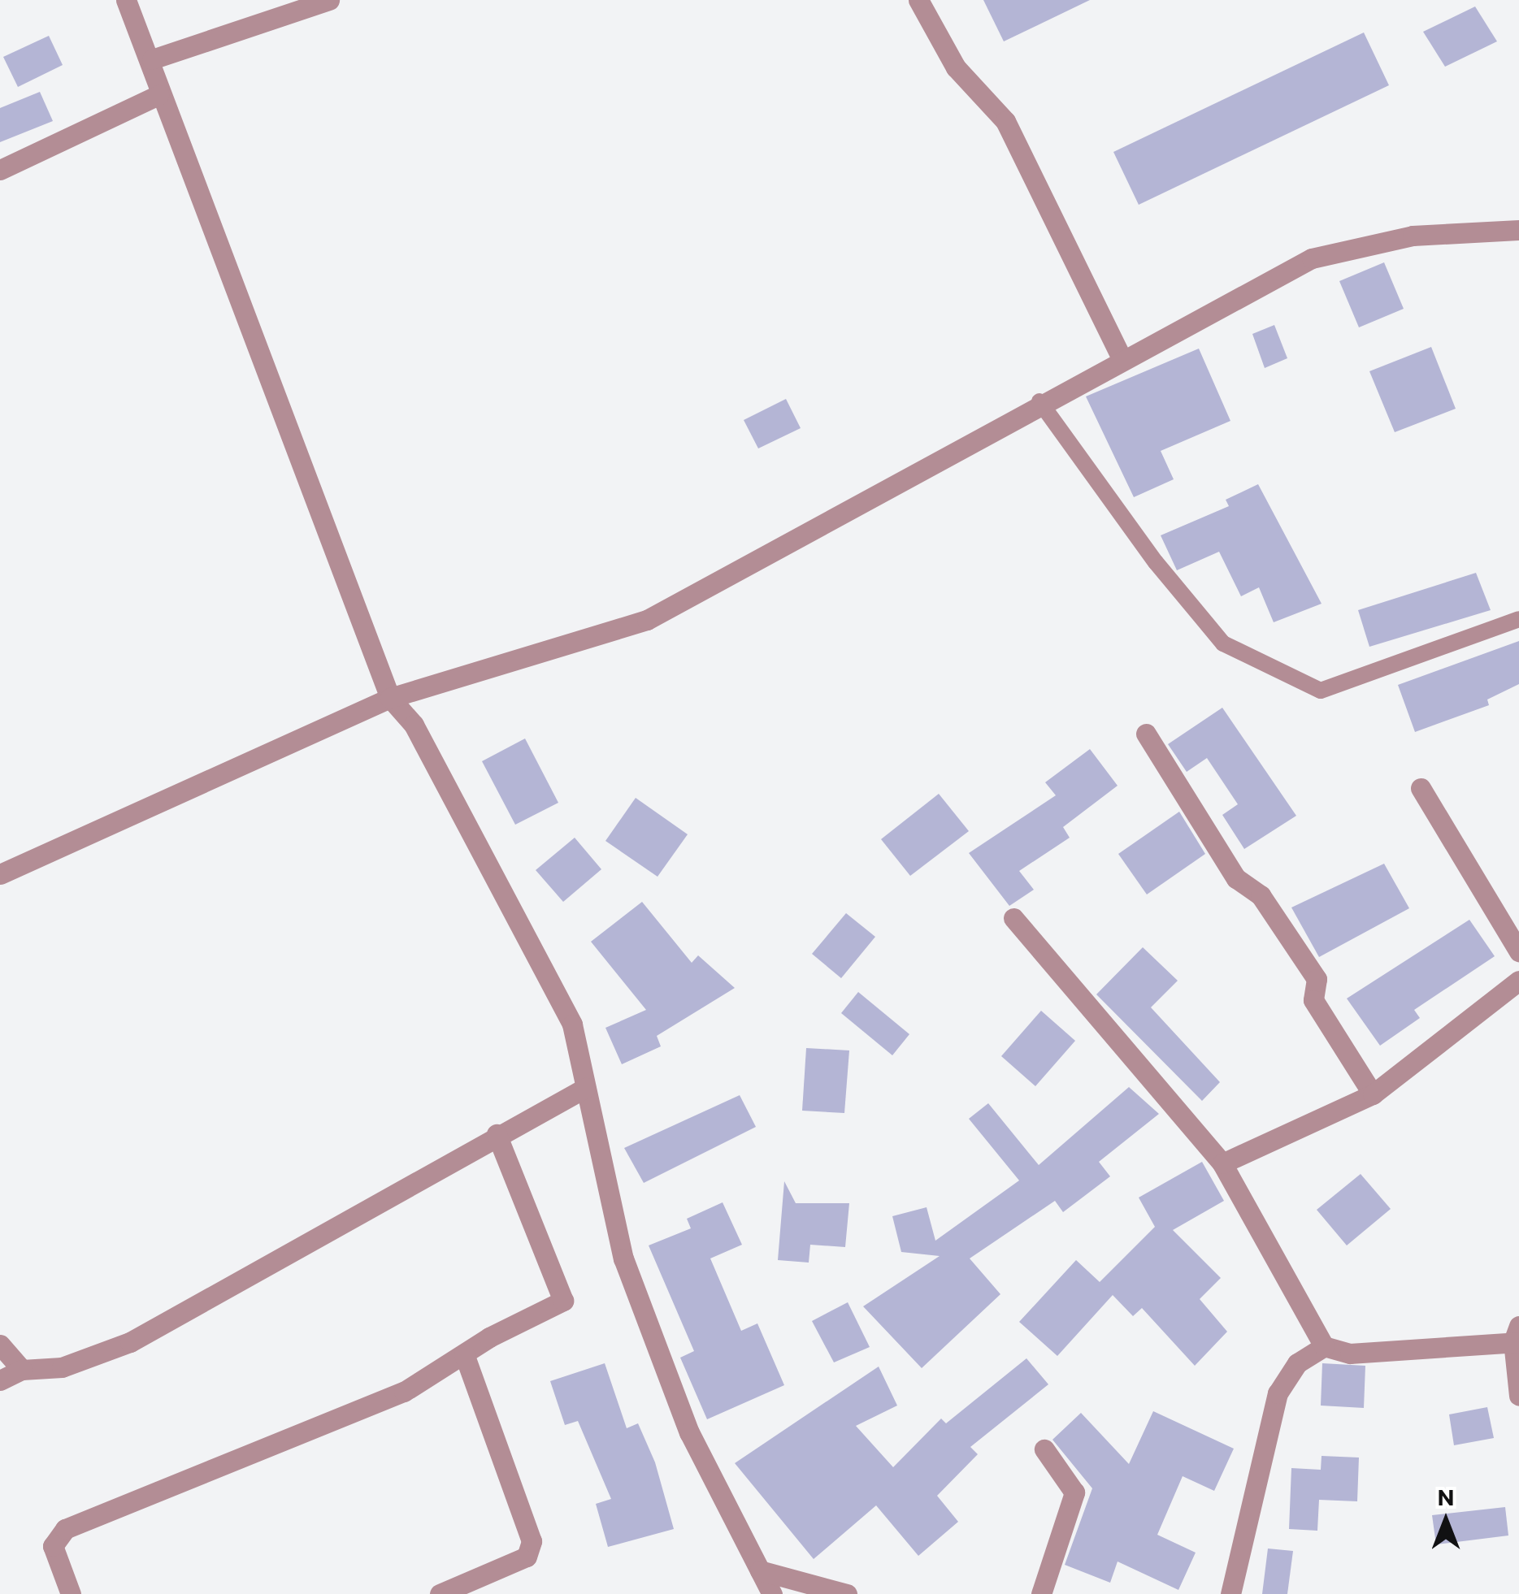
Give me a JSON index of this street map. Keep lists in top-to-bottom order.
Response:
{
  "north": "top"
}
